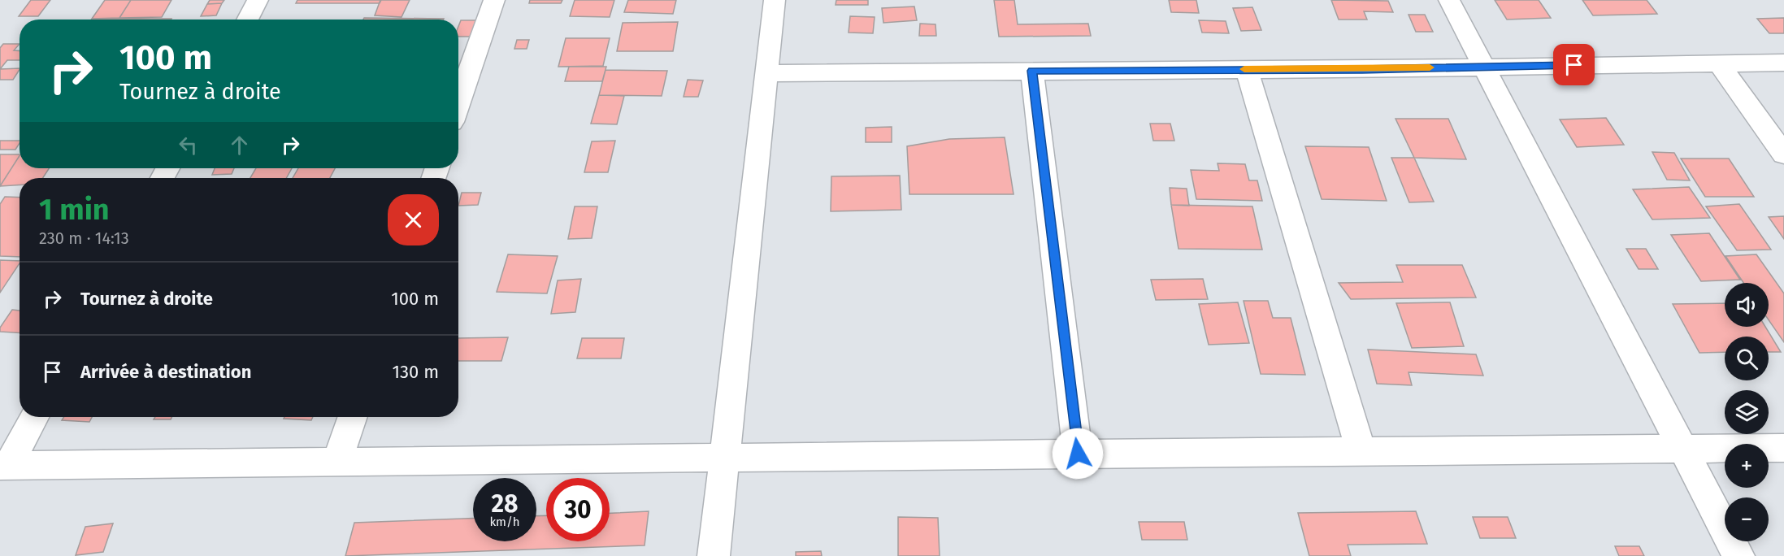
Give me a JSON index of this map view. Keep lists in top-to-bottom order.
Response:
{
  "page": {
    "turn": ["100 m", "Tournez à droite"],
    "heading": ["1 min", "230 m · 14:13"],
    "list": [
      {
        "name": "Tournez à droite",
        "value": "100 m"
      },
      {
        "name": "Arrivée à destination",
        "value": "130 m"
      }
    ],
    "map_buttons": ["+", "−"],
    "speed": "28 km/h",
    "limit": "30"
  }
}
